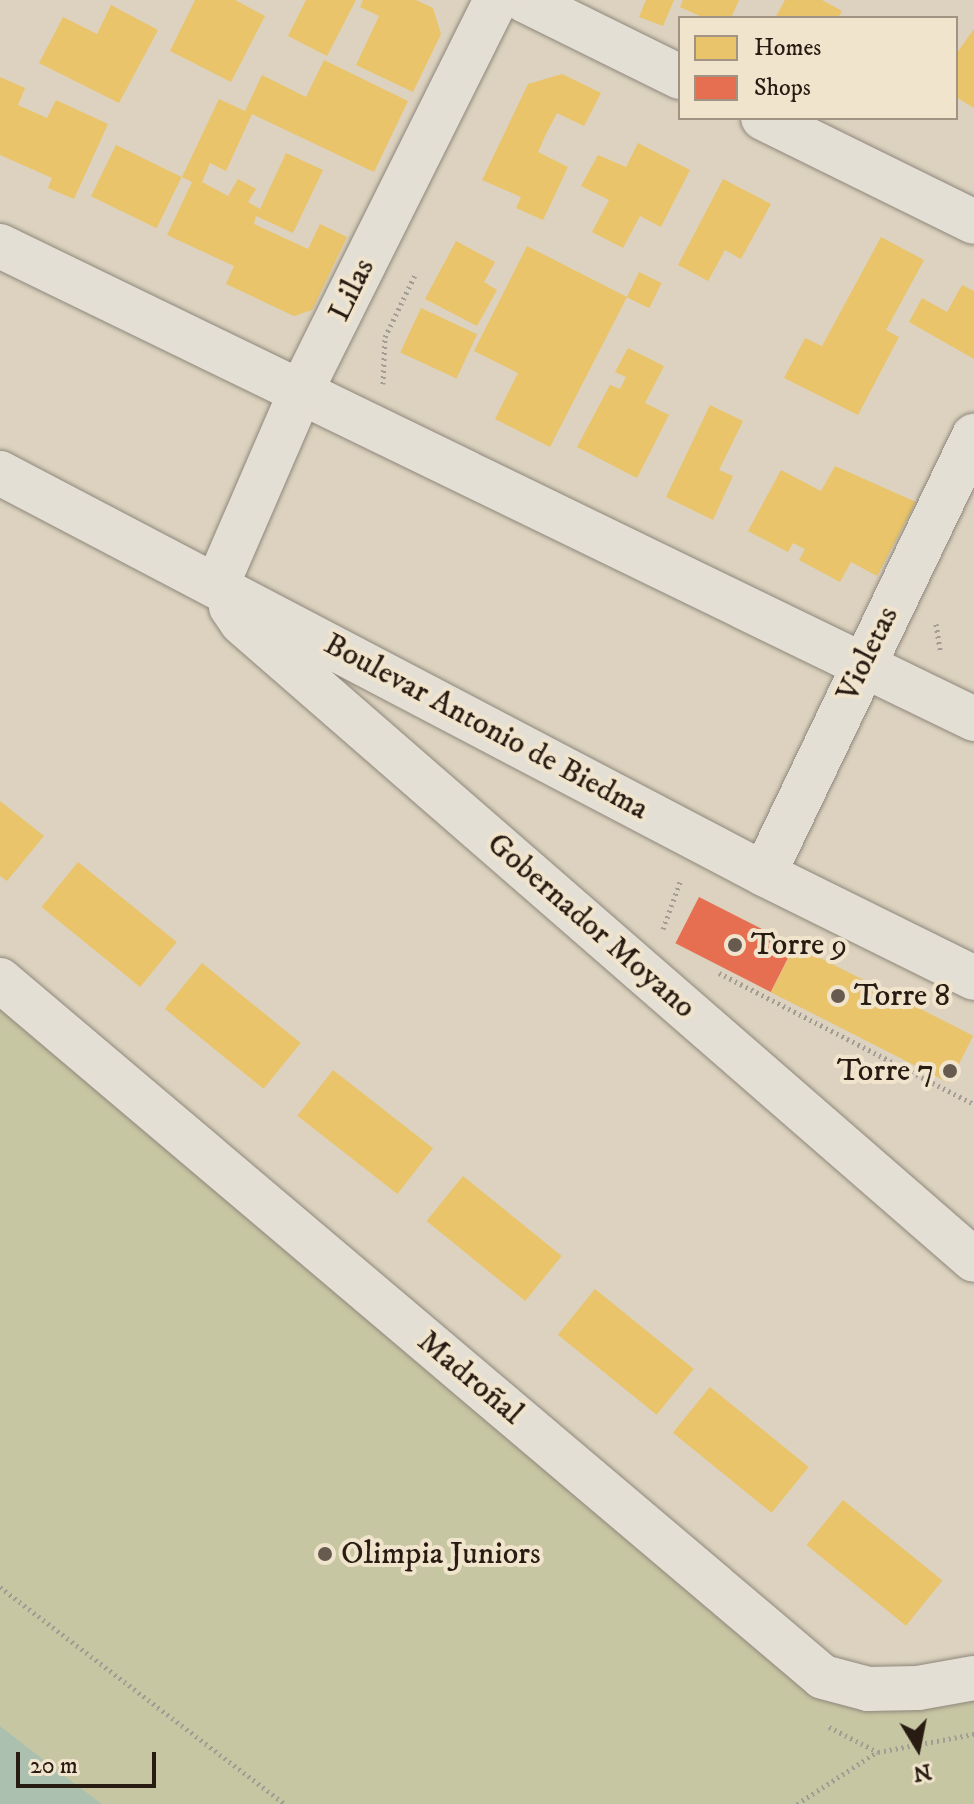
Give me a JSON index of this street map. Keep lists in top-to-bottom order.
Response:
{
  "streets": {
    "street": [
      "Lilas",
      "Violetas",
      "Boulevar Antonio de Biedma",
      "Gobernador Moyano",
      "Madroñal"
    ]
  },
  "crossings": [
    ["Lilas", "Boulevar Antonio de Biedma"],
    ["Lilas", "Gobernador Moyano"],
    ["Violetas", "Boulevar Antonio de Biedma"],
    ["Boulevar Antonio de Biedma", "Gobernador Moyano"]
  ],
  "places": [
    "Torre 9",
    "Torre 8",
    "Torre 7",
    "Olimpia Juniors"
  ],
  "legend": ["Homes", "Shops"],
  "scale_bar": "20 m",
  "north": "bottom"
}
